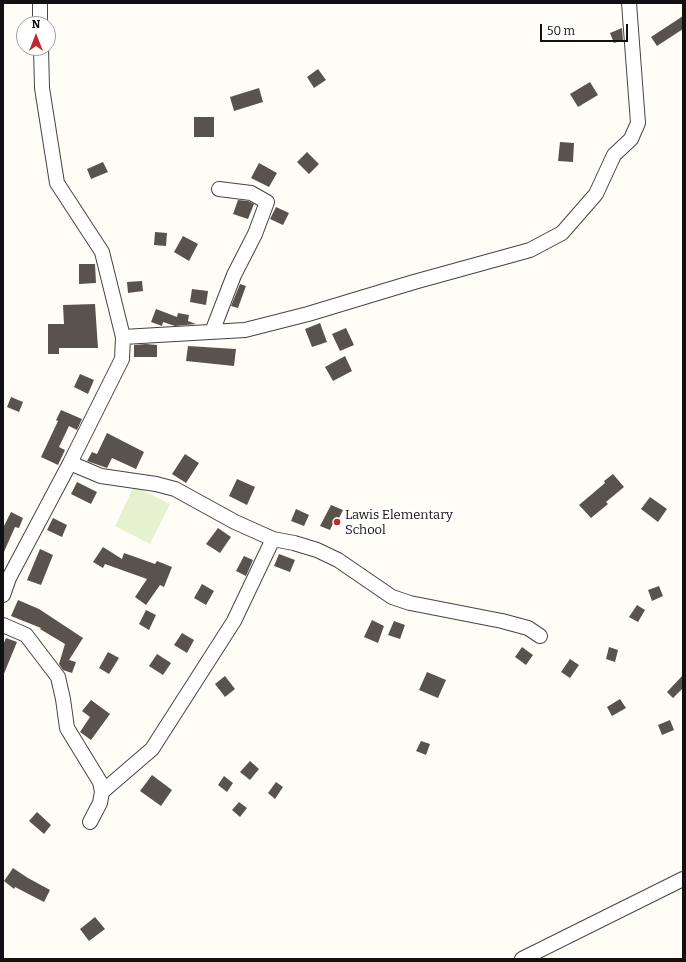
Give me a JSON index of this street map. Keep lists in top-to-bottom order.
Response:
{
  "places": ["Lawis Elementary School"],
  "scale_bar": "50 m",
  "north": "top"
}
